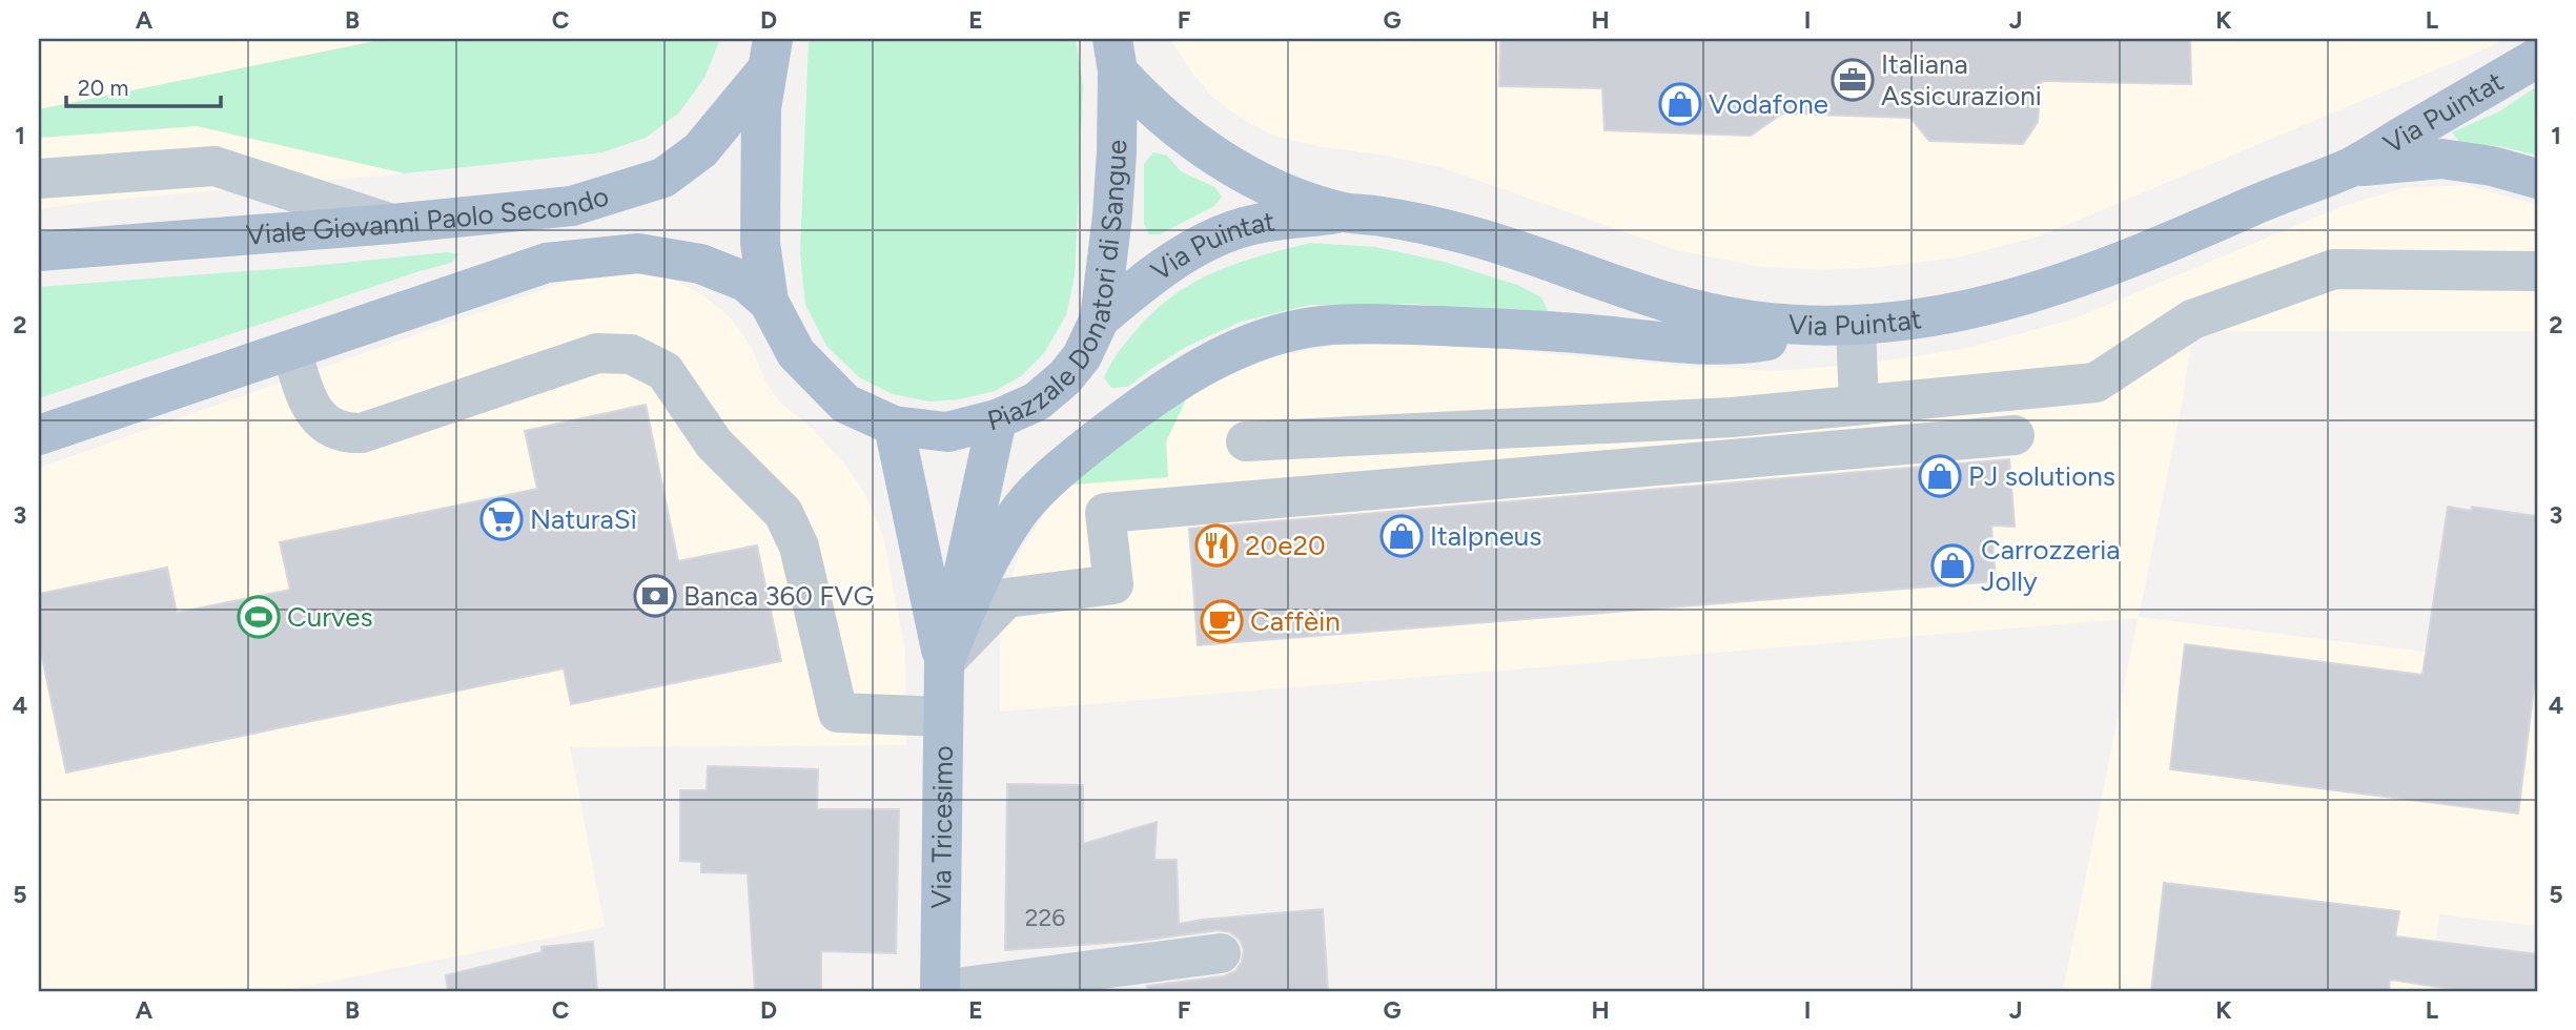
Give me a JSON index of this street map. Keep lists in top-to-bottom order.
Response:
{
  "streets": {
    "main road": [
      "Via Puintat",
      "Viale Giovanni Paolo Secondo",
      "Piazzale Donatori di Sangue",
      "Via Tricesimo"
    ]
  },
  "crossings": [
    ["Via Puintat", "Piazzale Donatori di Sangue"],
    ["Viale Giovanni Paolo Secondo", "Piazzale Donatori di Sangue"],
    ["Piazzale Donatori di Sangue", "Via Tricesimo"]
  ],
  "places": {
    "office": ["Italiana Assicurazioni"],
    "shop": [
      "Vodafone",
      "PJ solutions",
      "Italpneus",
      "Carrozzeria Jolly"
    ],
    "supermarket": ["NaturaSì"],
    "restaurant": ["20e20"],
    "bank": ["Banca 360 FVG"],
    "sports": ["Curves"],
    "cafe": ["Caffèin"]
  },
  "house_numbers": ["226"],
  "scale_bar": "20 m",
  "grid": {
    "columns": [
      "A",
      "B",
      "C",
      "D",
      "E",
      "F",
      "G",
      "H",
      "I",
      "J",
      "K",
      "L"
    ],
    "rows": [
      "1",
      "2",
      "3",
      "4",
      "5"
    ]
  }
}
